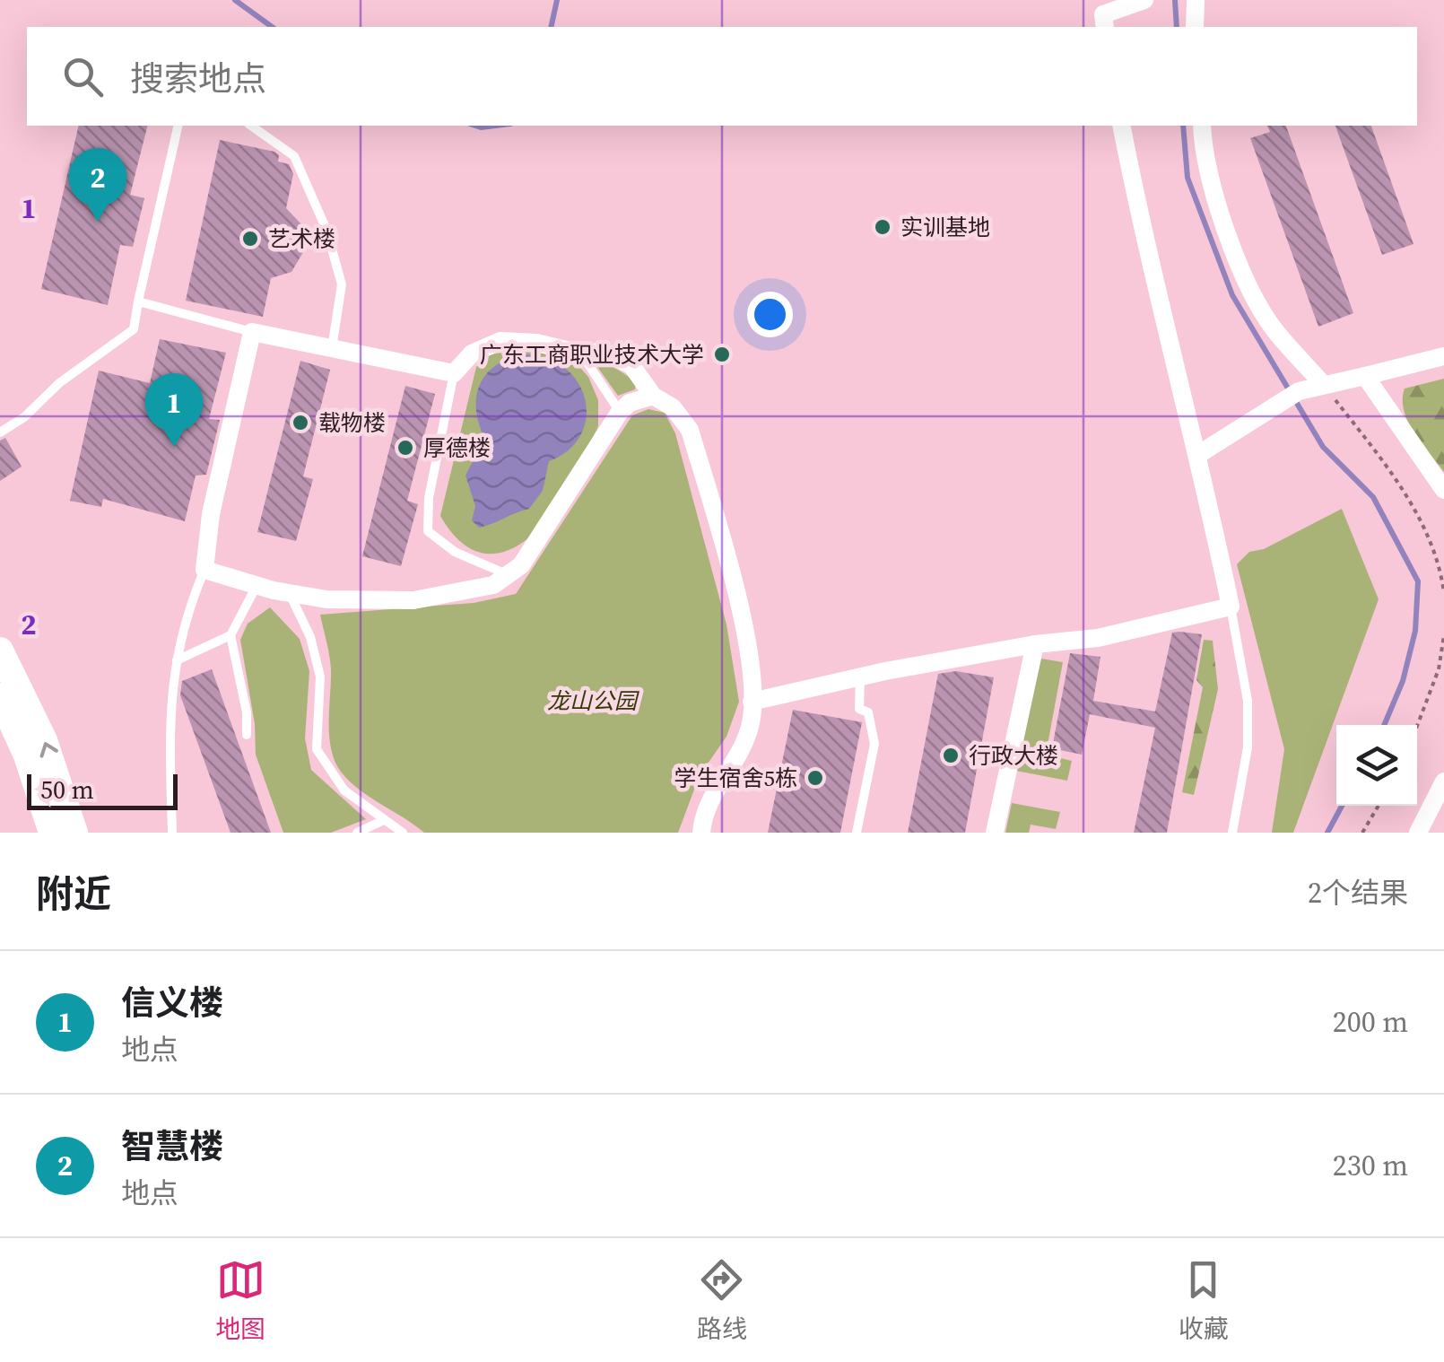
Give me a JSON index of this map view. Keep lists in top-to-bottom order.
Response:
{
  "parks": ["龙山公园"],
  "places": [
    "实训基地",
    "艺术楼",
    "广东工商职业技术大学",
    "载物楼",
    "厚德楼",
    "行政大楼",
    "学生宿舍5栋"
  ],
  "scale_bar": "50 m",
  "page": {
    "search": "搜索地点",
    "pins": ["2", "1"],
    "scale": "50 m",
    "heading": ["附近", "2个结果"],
    "list": [
      {
        "mark": "1",
        "name": "信义楼",
        "note": "地点",
        "value": "200 m"
      },
      {
        "mark": "2",
        "name": "智慧楼",
        "note": "地点",
        "value": "230 m"
      }
    ],
    "nav": ["地图", "路线", "收藏"]
  },
  "grid": {
    "rows": ["1", "2"]
  }
}
